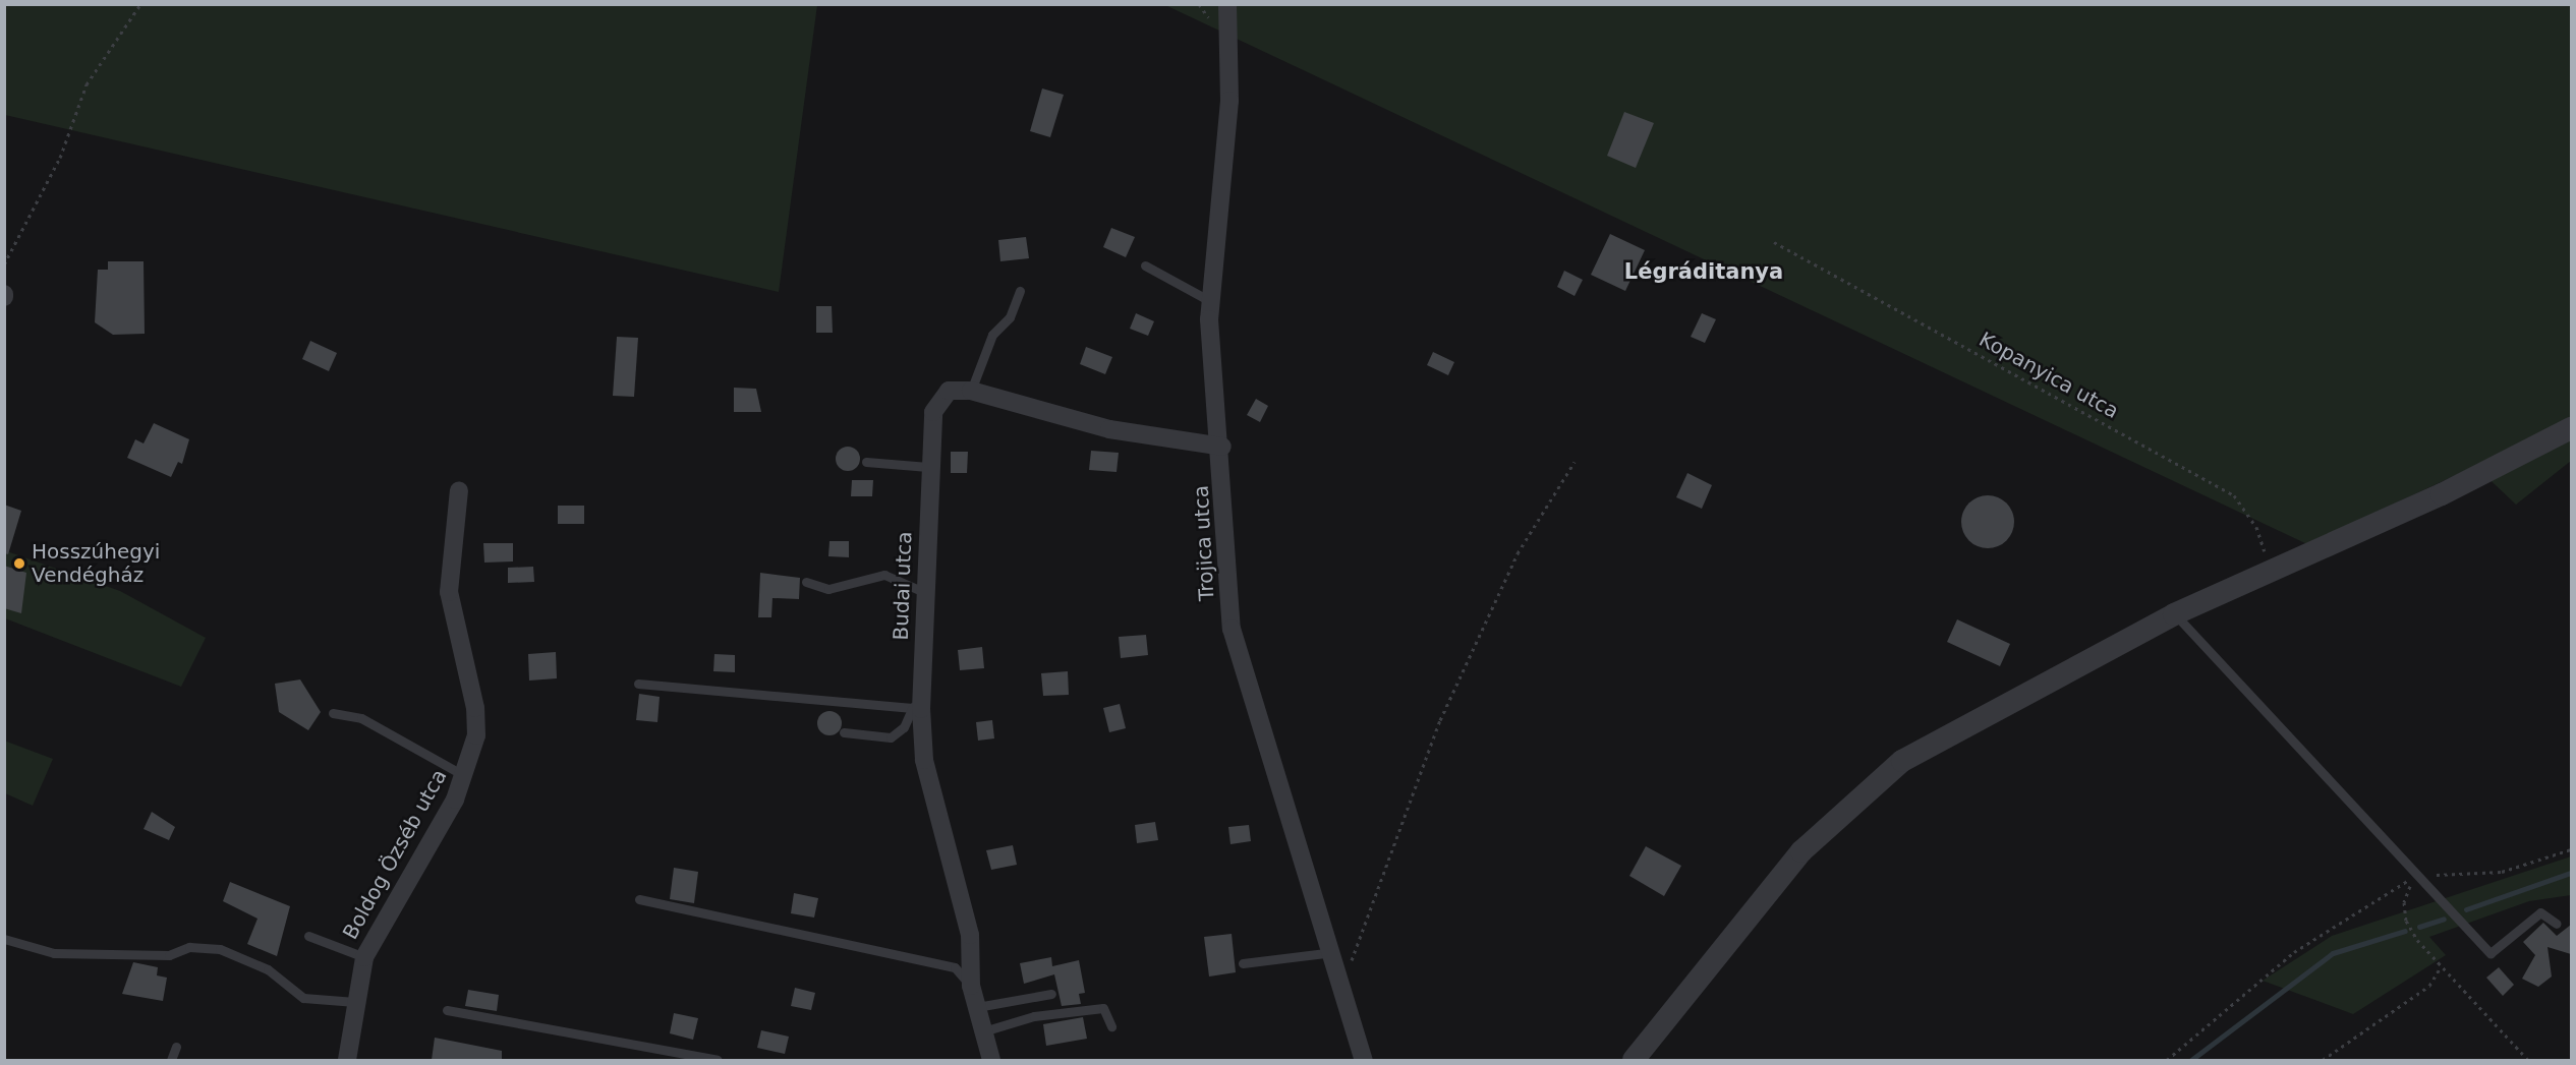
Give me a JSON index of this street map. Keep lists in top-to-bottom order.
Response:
{
  "streets": {
    "street": ["Trojica utca", "Budai utca", "Boldog Özséb utca"],
    "path": ["Kopanyica utca"]
  },
  "crossings": [
    ["Trojica utca", "Budai utca"]
  ],
  "districts": ["Légráditanya"],
  "places": ["Hosszúhegyi Vendégház"]
}
